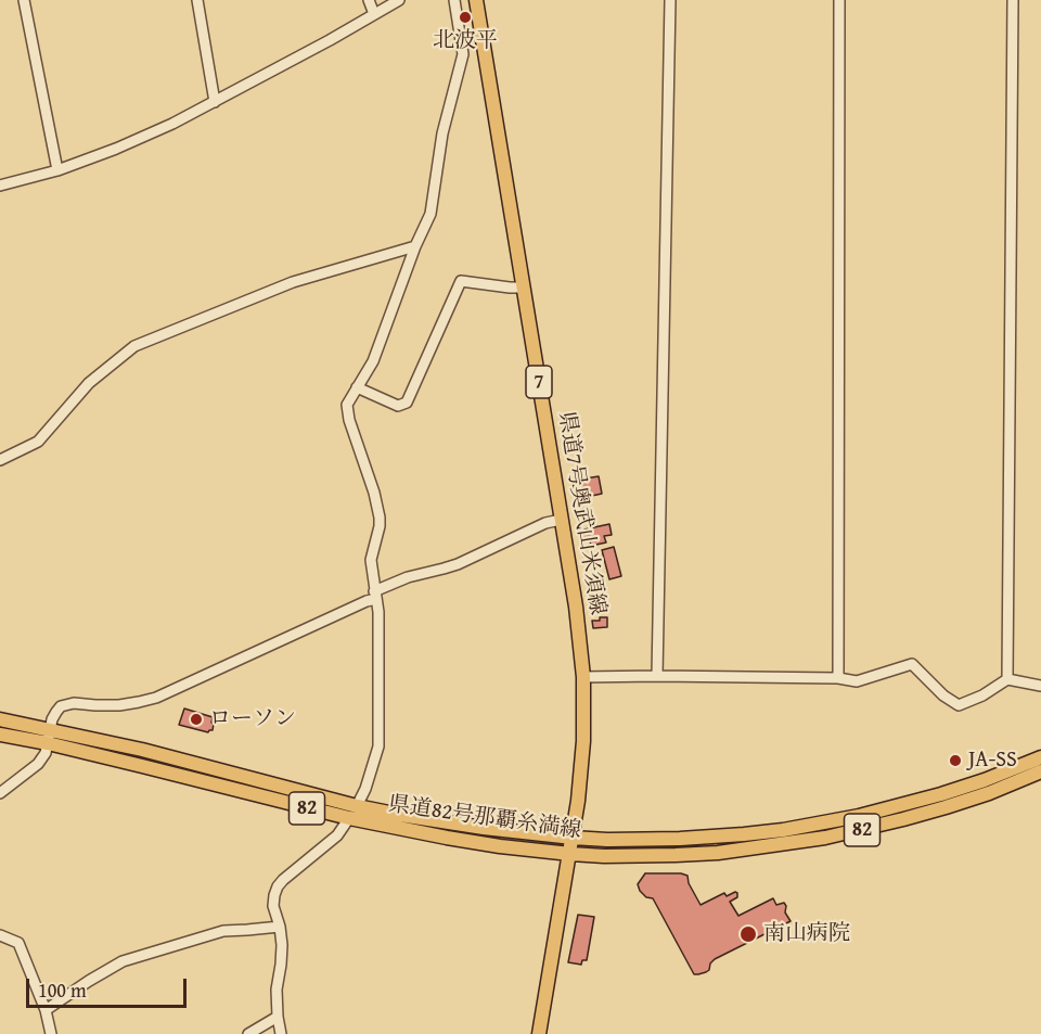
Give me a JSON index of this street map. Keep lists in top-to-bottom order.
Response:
{
  "streets": {
    "main road": [
      "7",
      "県道7号奥武山米須線",
      "82",
      "県道82号那覇糸満線"
    ]
  },
  "crossings": [
    ["県道7号奥武山米須線", "県道82号那覇糸満線"]
  ],
  "places": [
    "北波平",
    "ローソン",
    "JA-SS",
    "南山病院"
  ],
  "scale_bar": "100 m"
}
